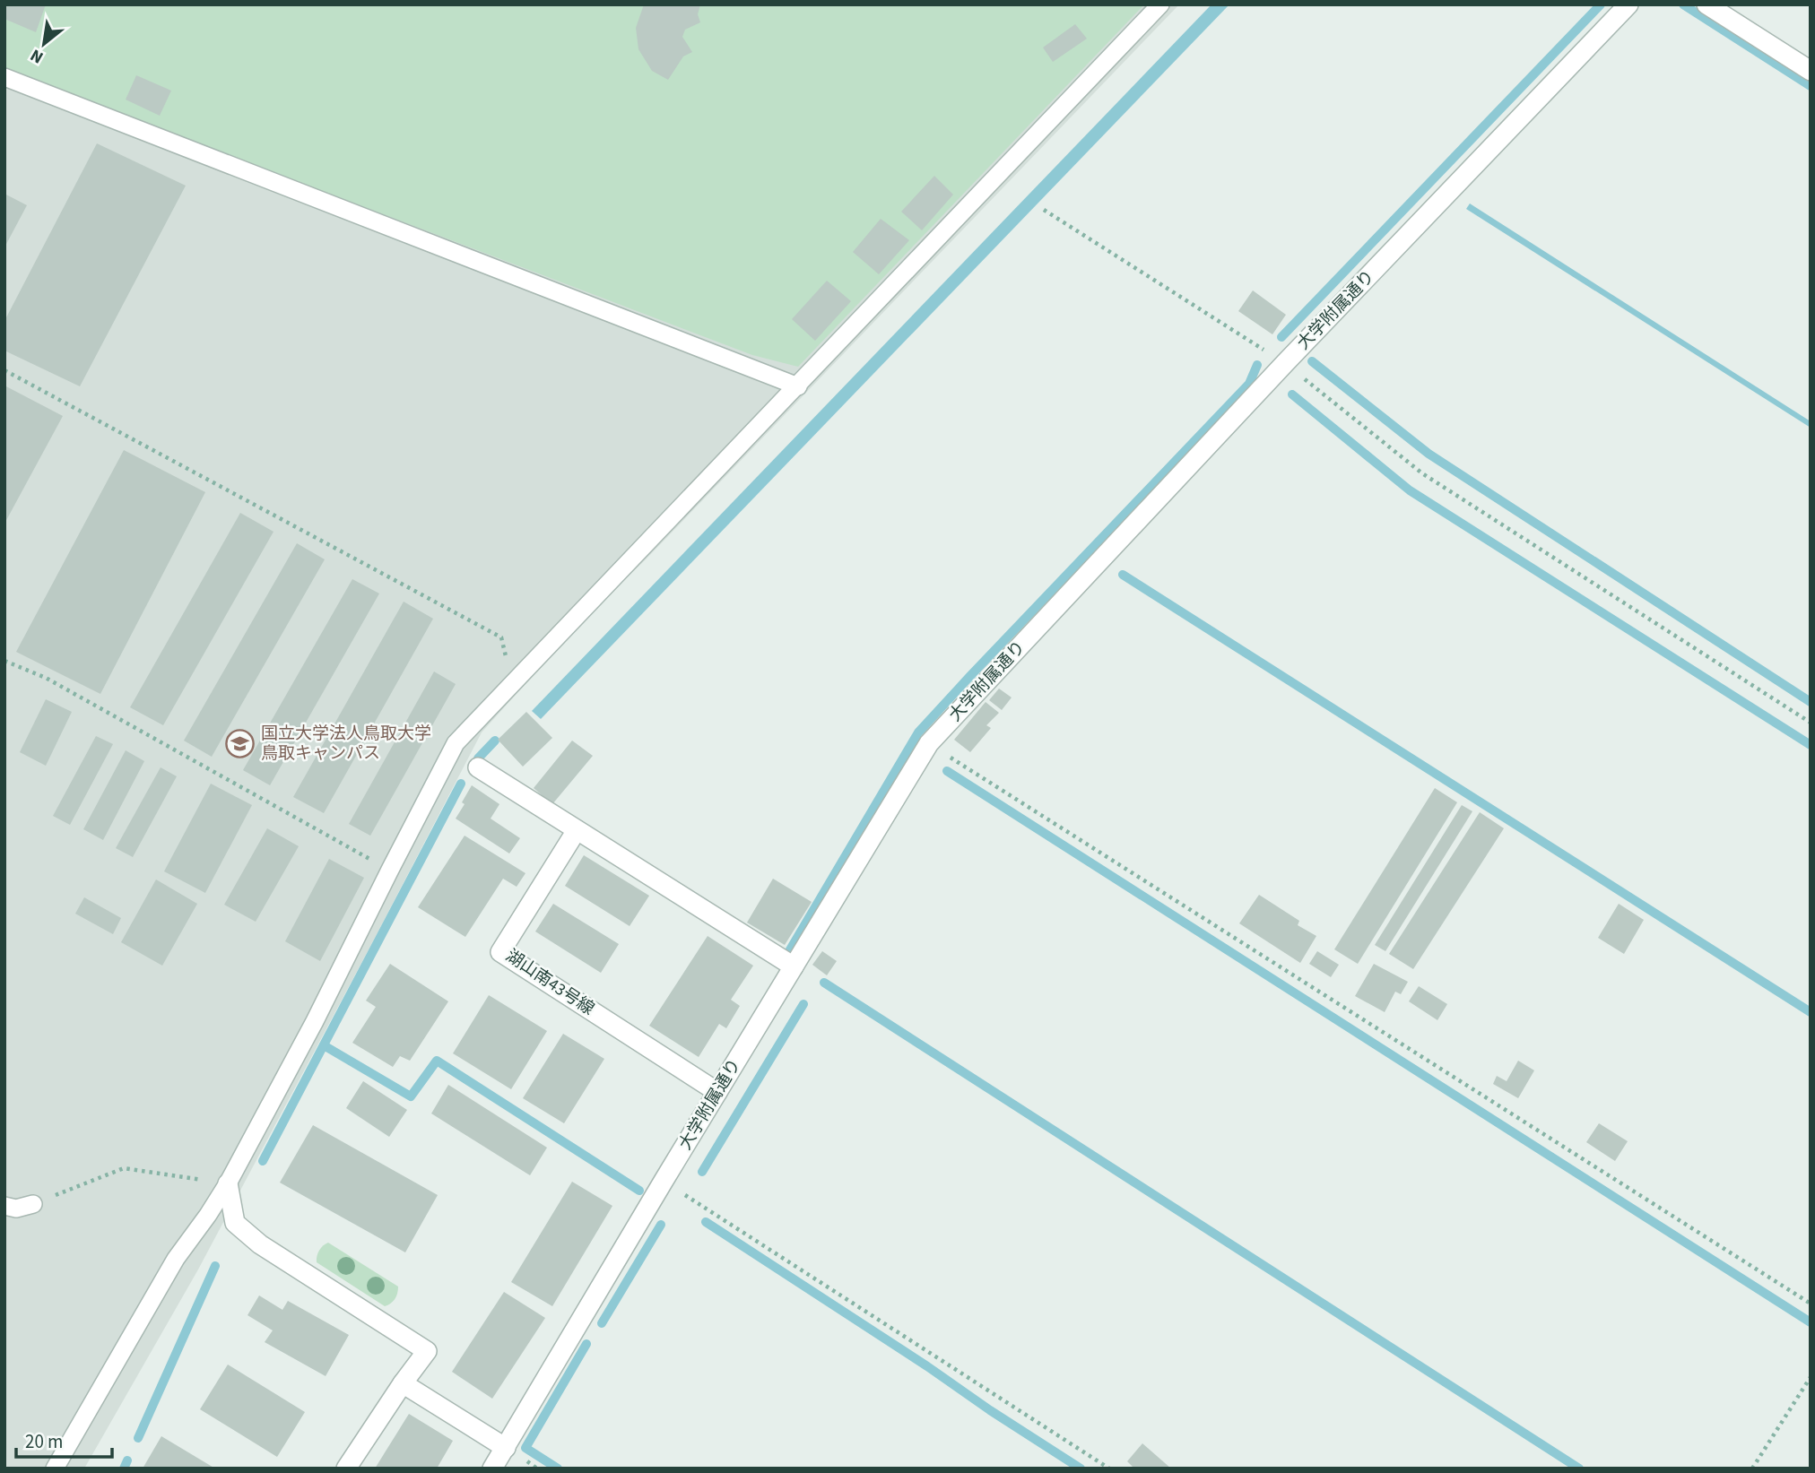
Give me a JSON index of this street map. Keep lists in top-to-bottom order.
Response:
{
  "streets": {
    "street": ["大学附属通り", "湖山南43号線"]
  },
  "crossings": [
    ["大学附属通り", "湖山南43号線"]
  ],
  "places": {
    "school or university": ["国立大学法人鳥取大学 鳥取キャンパス"]
  },
  "scale_bar": "20 m",
  "north": "bottom left"
}
